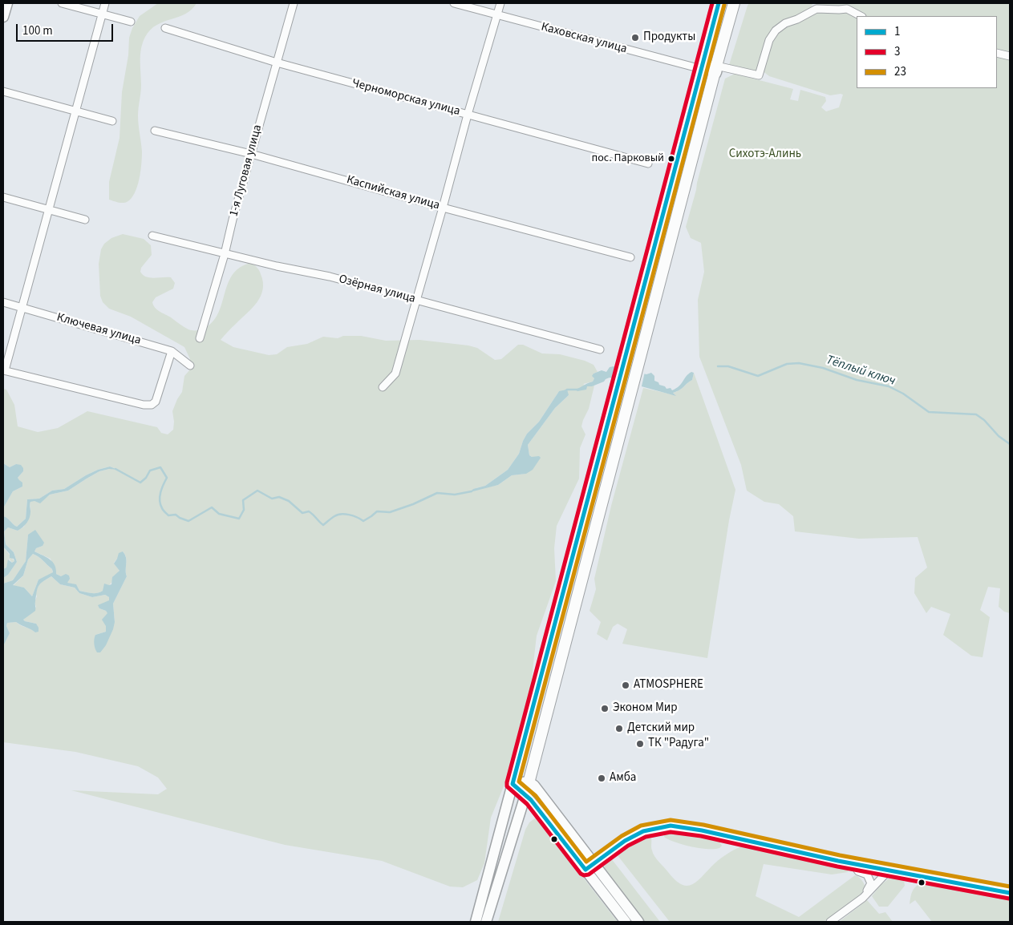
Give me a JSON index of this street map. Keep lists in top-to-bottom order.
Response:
{
  "streets": {
    "street": [
      "Каховская улица",
      "Черноморская улица",
      "1-я Луговая улица",
      "Каспийская улица",
      "Озёрная улица",
      "Ключевая улица"
    ]
  },
  "crossings": [
    ["Черноморская улица", "1-я Луговая улица"],
    ["1-я Луговая улица", "Каспийская улица"],
    ["1-я Луговая улица", "Озёрная улица"]
  ],
  "water": ["Тёплый ключ"],
  "parks": ["Сихотэ-Алинь"],
  "places": [
    "Продукты",
    "пос. Парковый",
    "ATMOSPHERE",
    "Эконом Мир",
    "Детский мир",
    "ТК \"Радуга\"",
    "Амба"
  ],
  "lines": ["transit line 1", "transit line 3", "transit line 23"],
  "legend": ["1", "3", "23"],
  "scale_bar": "100 m"
}
